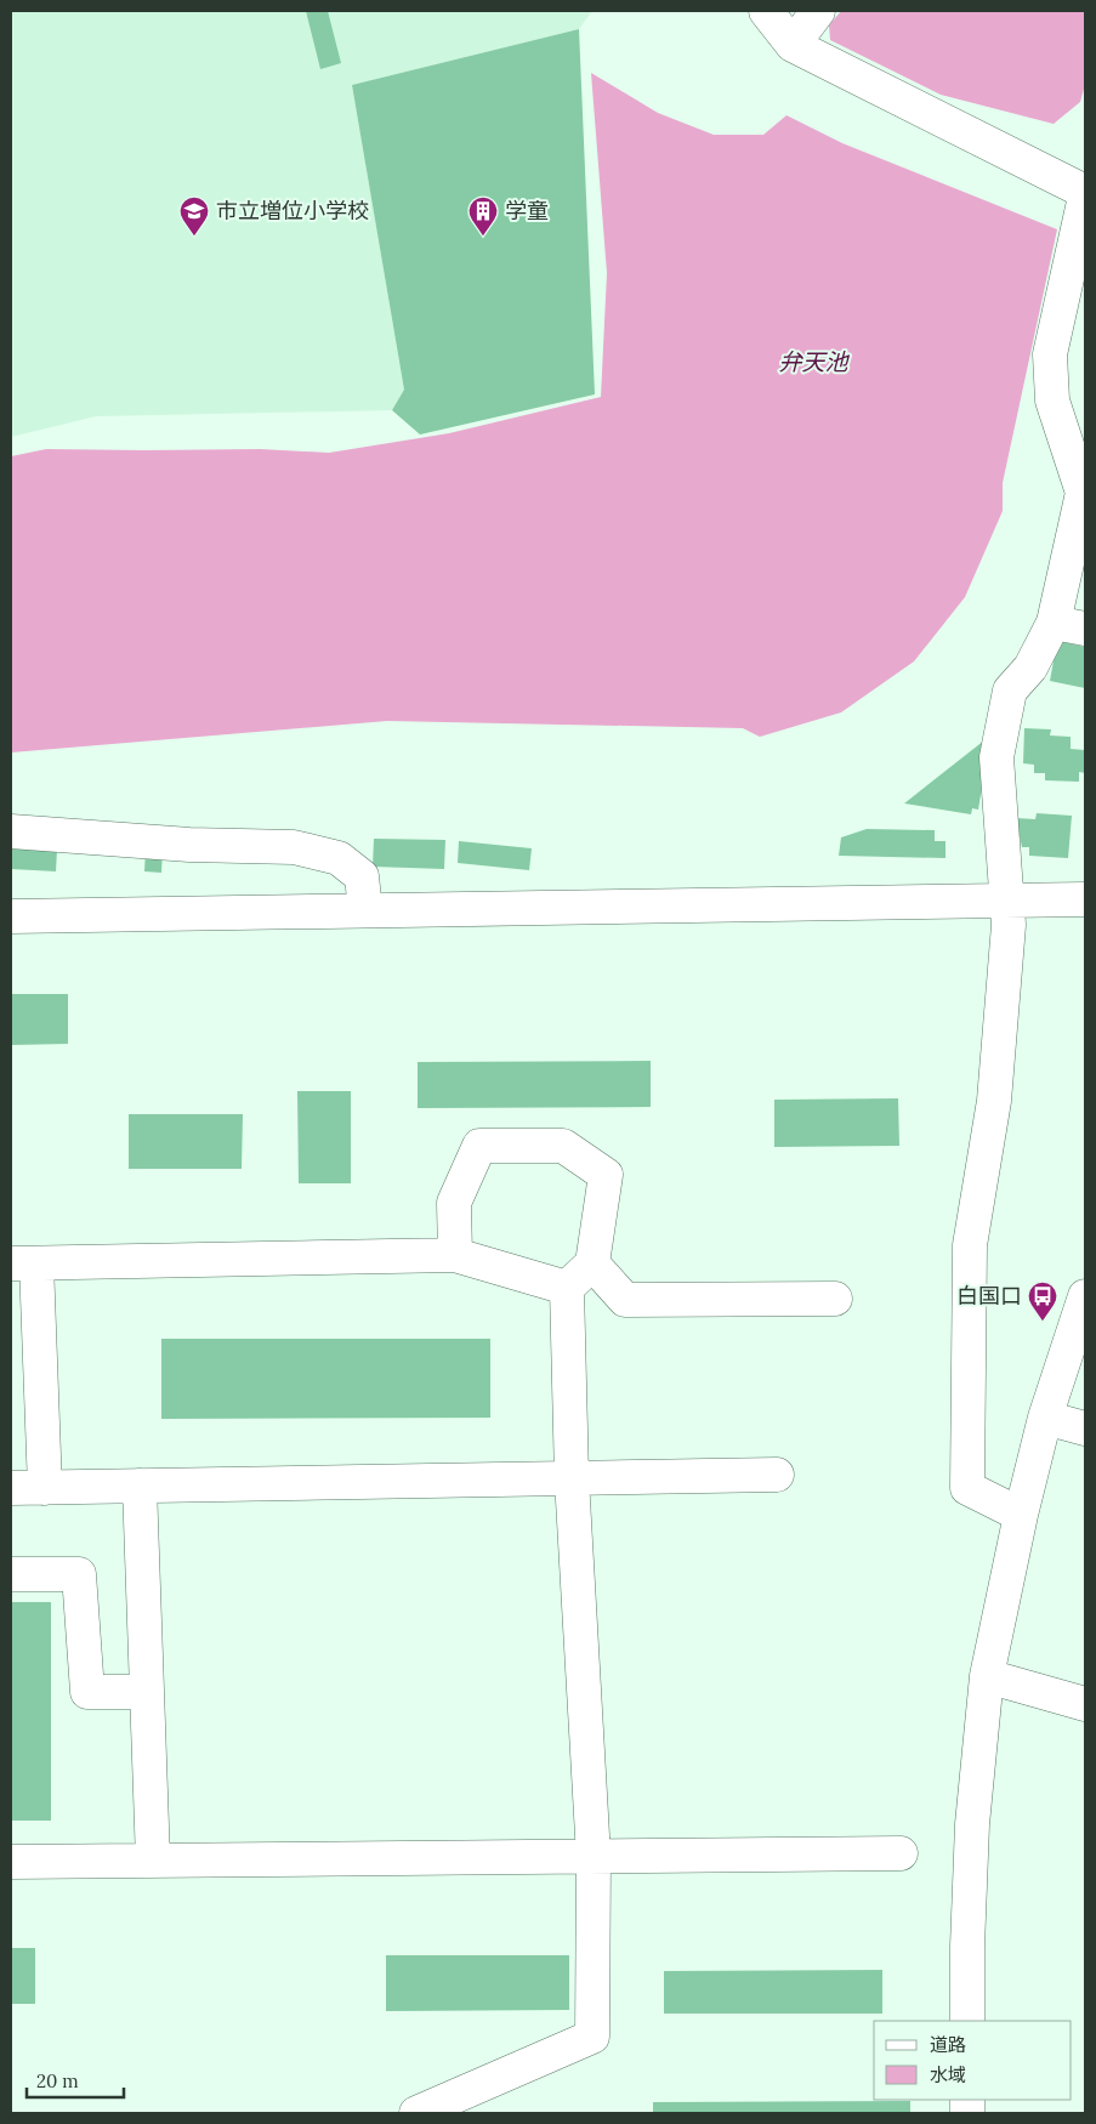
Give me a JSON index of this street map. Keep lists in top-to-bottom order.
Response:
{
  "water": ["弁天池"],
  "places": {
    "school or university": ["市立増位小学校"],
    "building": ["学童"],
    "bus stop": ["白国口"]
  },
  "legend": ["道路", "水域"],
  "scale_bar": "20 m"
}
